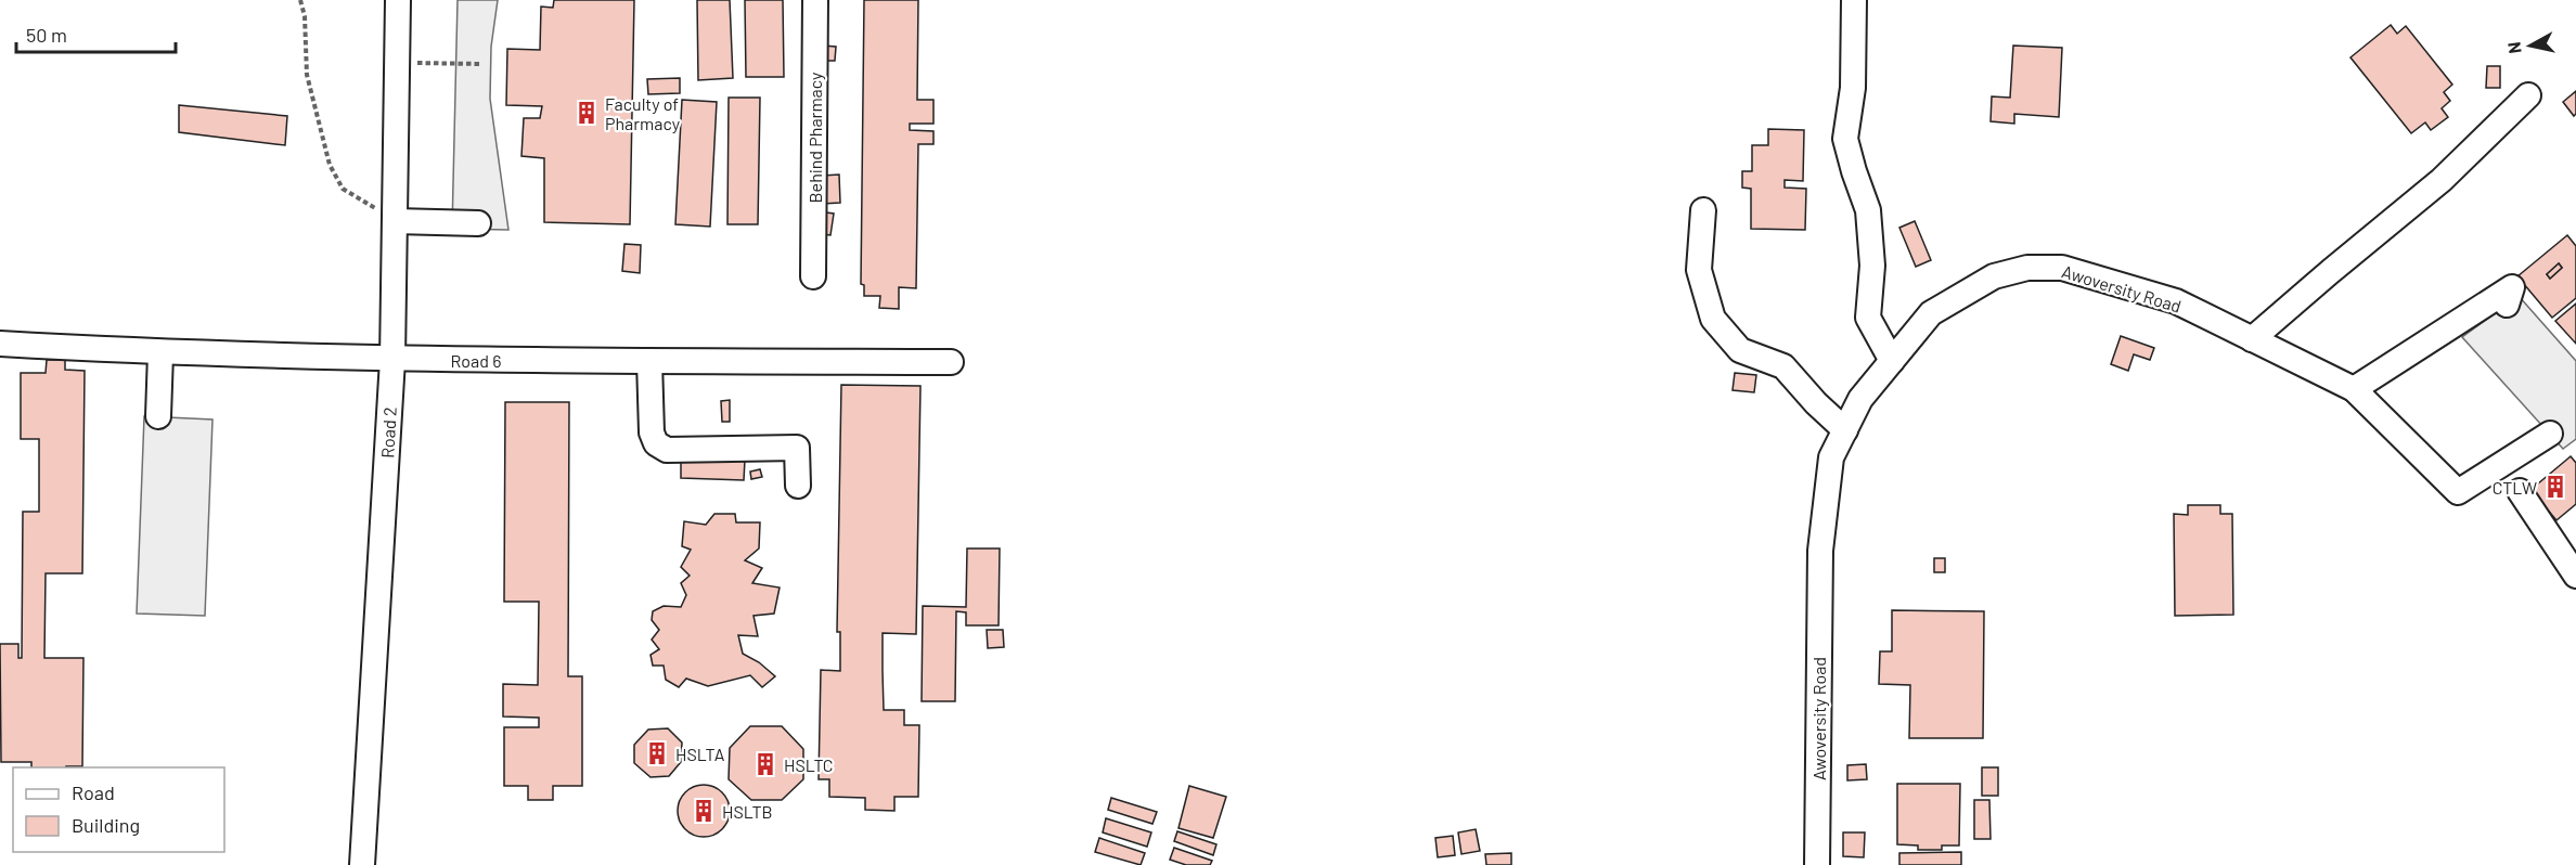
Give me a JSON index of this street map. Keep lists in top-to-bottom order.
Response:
{
  "streets": {
    "street": [
      "Behind Pharmacy",
      "Awoversity Road",
      "Road 6",
      "Road 2"
    ]
  },
  "crossings": [
    ["Road 6", "Road 2"]
  ],
  "places": {
    "building": [
      "Faculty of Pharmacy",
      "CTLW",
      "HSLTA",
      "HSLTC",
      "HSLTB"
    ]
  },
  "legend": ["Road", "Building"],
  "scale_bar": "50 m",
  "north": "left"
}
